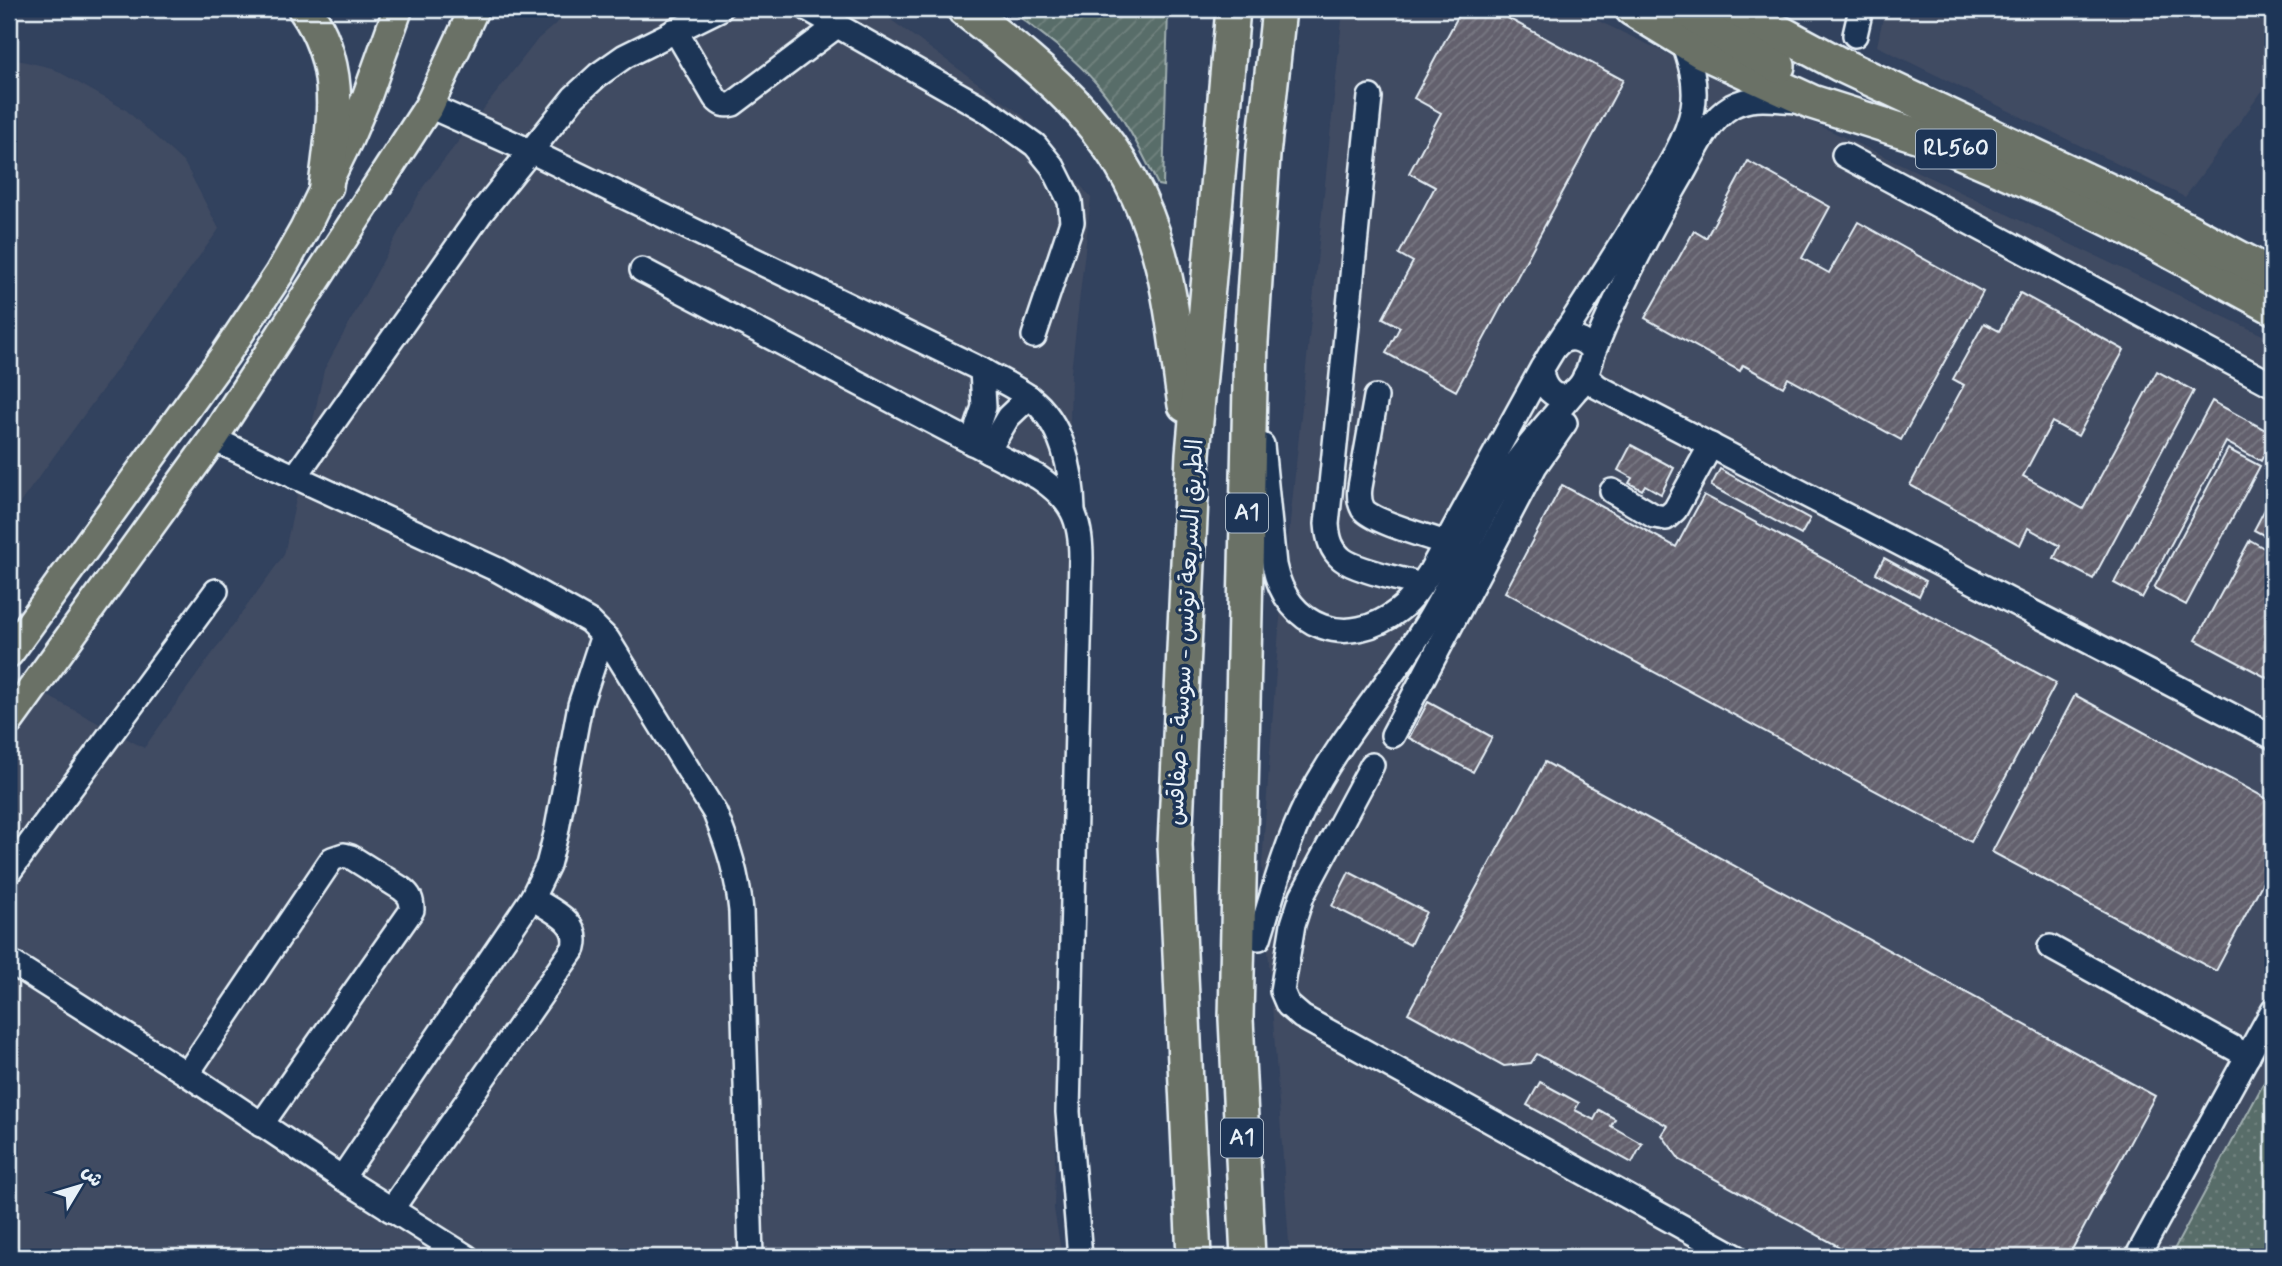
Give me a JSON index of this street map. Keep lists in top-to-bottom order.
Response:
{
  "streets": {
    "highway": ["RL560", "A1", "الطريق السريعة تونس - سوسة - صفاقس"]
  },
  "north": "top right"
}
